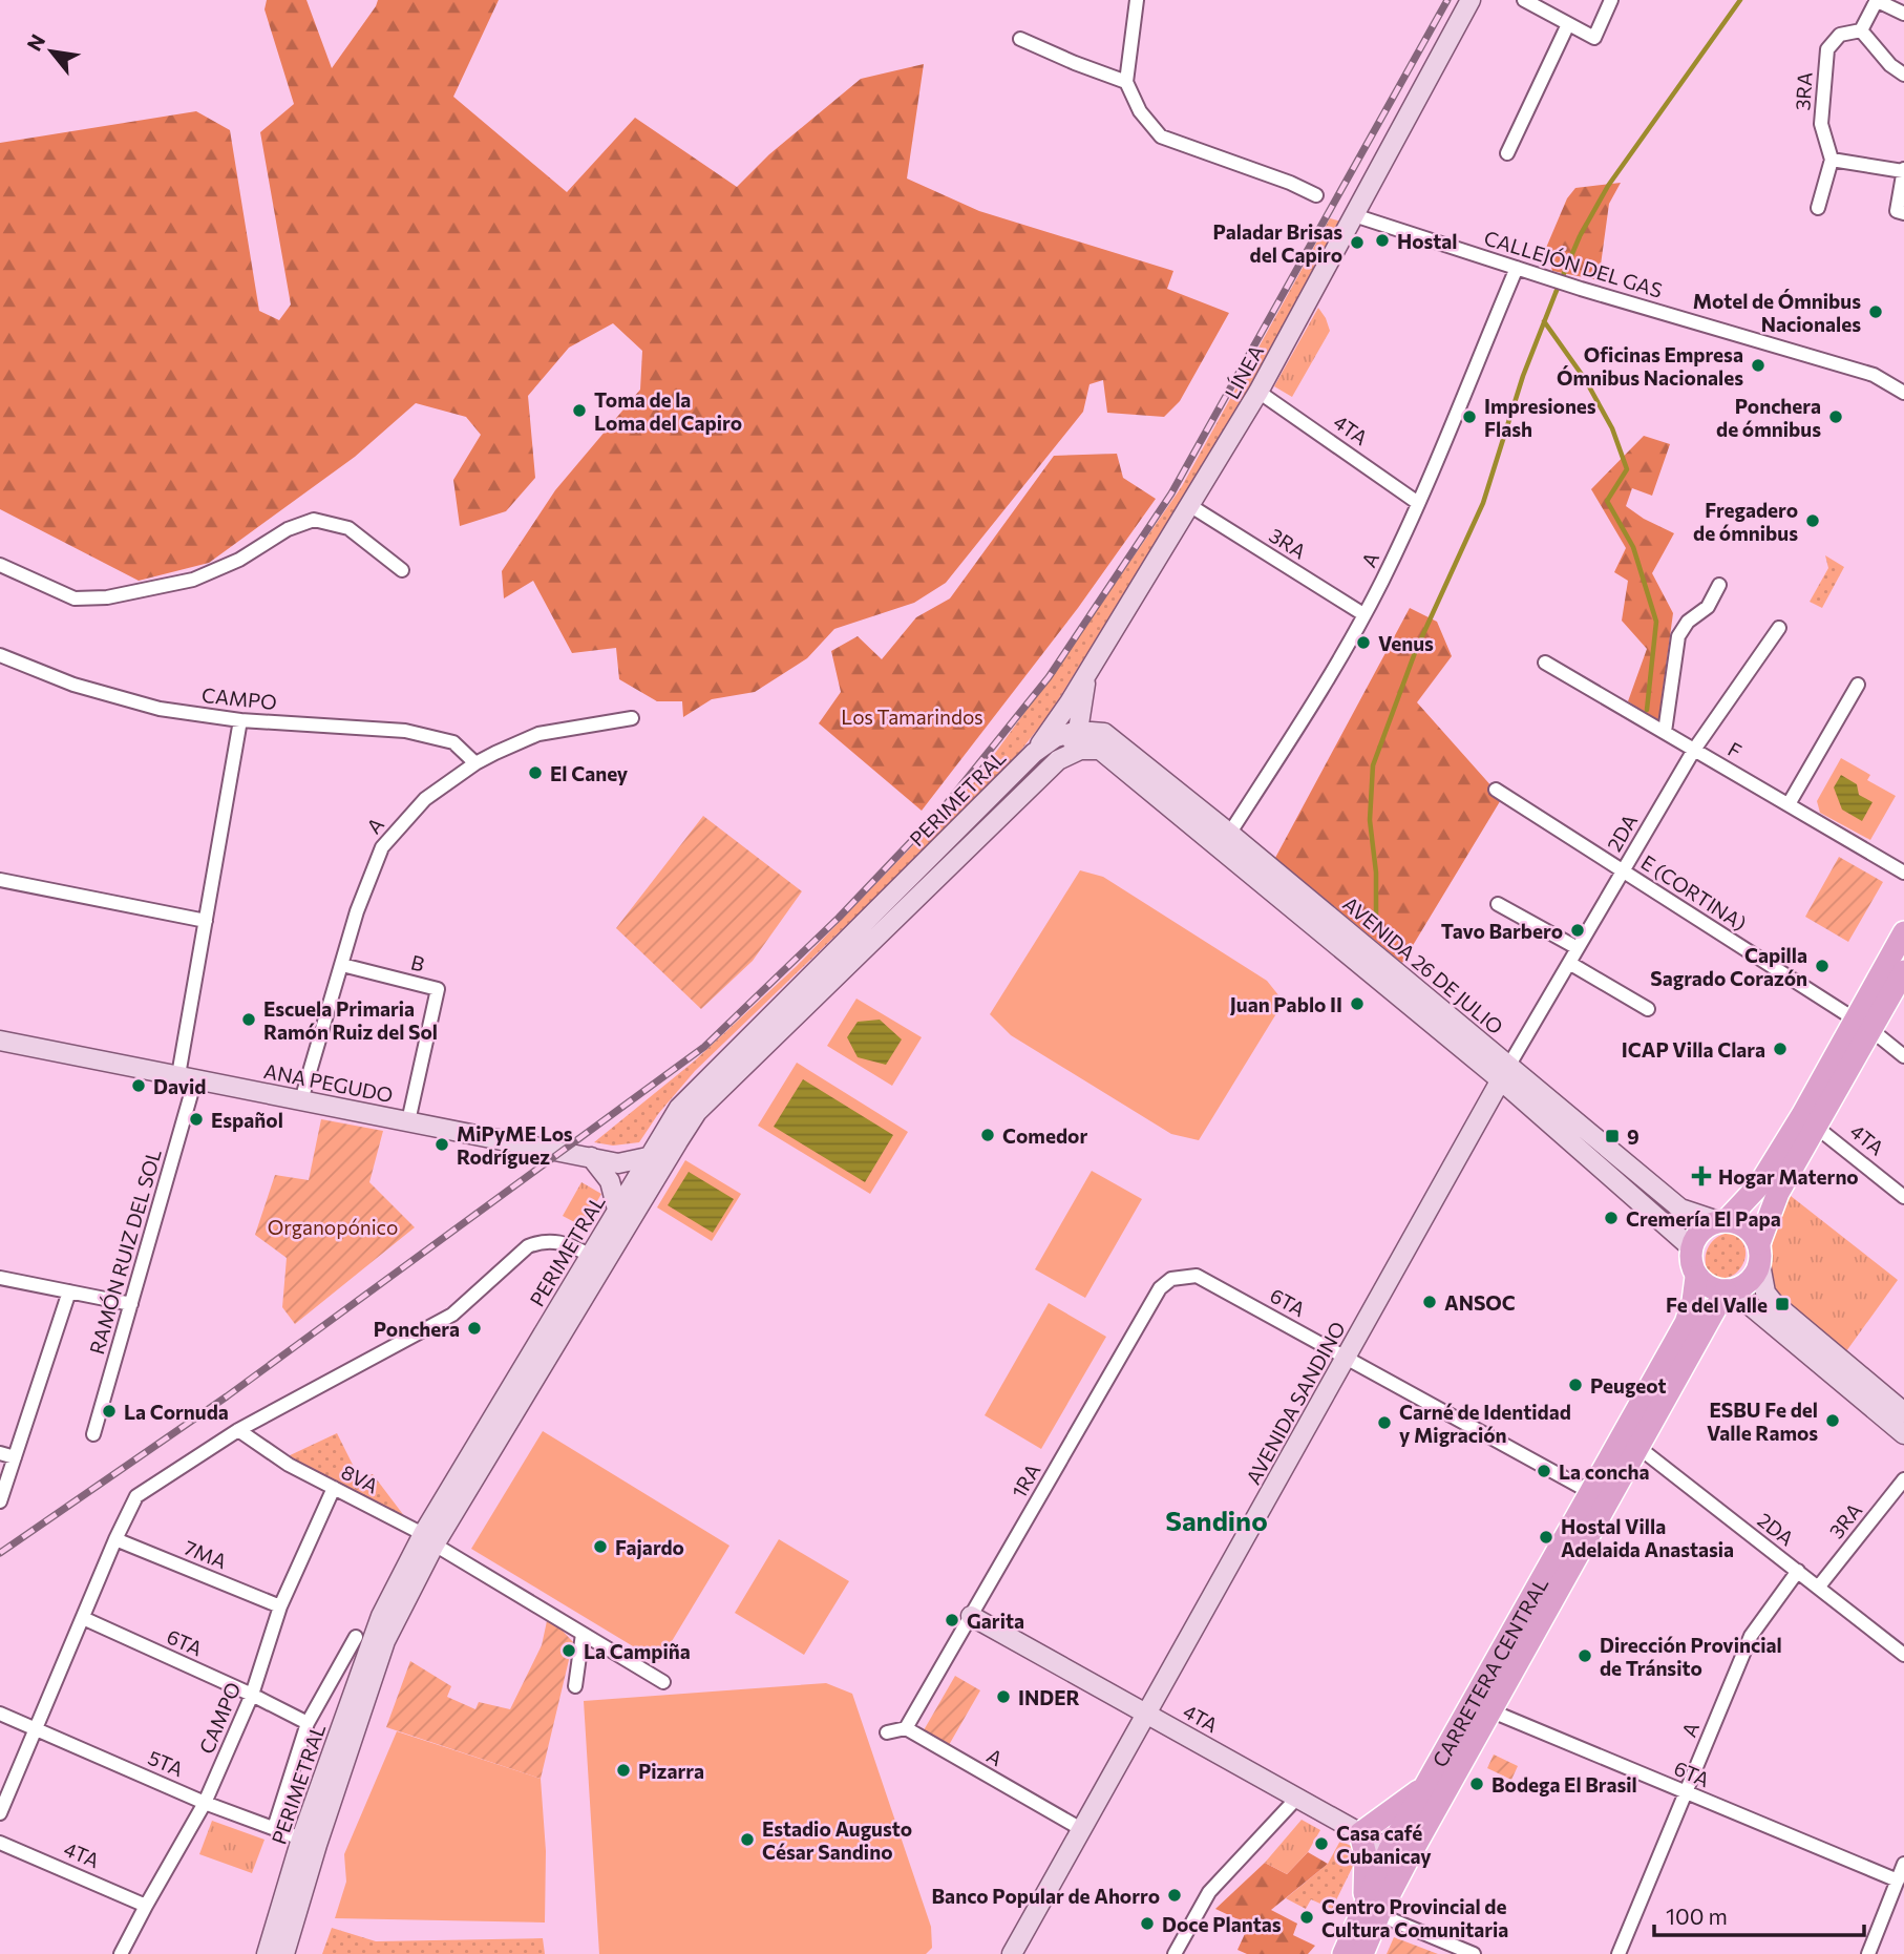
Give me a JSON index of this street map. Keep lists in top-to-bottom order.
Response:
{
  "streets": {
    "main road": [
      "LÍNEA",
      "4TA",
      "PERIMETRAL",
      "AVENIDA 26 DE JULIO",
      "ANA PEGUDO",
      "AVENIDA SANDINO",
      "CARRETERA CENTRAL"
    ],
    "street": [
      "3RA",
      "CALLEJÓN DEL GAS",
      "A",
      "CAMPO",
      "F",
      "2DA",
      "E (CORTINA)",
      "B",
      "RAMÓN RUIZ DEL SOL",
      "6TA",
      "8VA",
      "1RA",
      "7MA",
      "5TA"
    ]
  },
  "crossings": [
    ["3RA", "LÍNEA"],
    ["3RA", "A"],
    ["3RA", "2DA"],
    ["CALLEJÓN DEL GAS", "LÍNEA"],
    ["CALLEJÓN DEL GAS", "A"],
    ["LÍNEA", "4TA"],
    ["LÍNEA", "PERIMETRAL"],
    ["LÍNEA", "AVENIDA 26 DE JULIO"],
    ["4TA", "A"],
    ["4TA", "CAMPO"],
    ["4TA", "AVENIDA SANDINO"],
    ["4TA", "1RA"],
    ["4TA", "CARRETERA CENTRAL"],
    ["A", "CAMPO"],
    ["A", "2DA"],
    ["A", "B"],
    ["A", "AVENIDA 26 DE JULIO"],
    ["A", "ANA PEGUDO"],
    ["A", "6TA"],
    ["A", "AVENIDA SANDINO"],
    ["A", "1RA"],
    ["CAMPO", "RAMÓN RUIZ DEL SOL"],
    ["CAMPO", "6TA"],
    ["CAMPO", "8VA"],
    ["CAMPO", "7MA"],
    ["CAMPO", "5TA"],
    ["F", "2DA"],
    ["PERIMETRAL", "AVENIDA 26 DE JULIO"],
    ["PERIMETRAL", "ANA PEGUDO"],
    ["PERIMETRAL", "8VA"],
    ["PERIMETRAL", "5TA"],
    ["2DA", "E (CORTINA)"],
    ["2DA", "AVENIDA 26 DE JULIO"],
    ["2DA", "AVENIDA SANDINO"],
    ["2DA", "CARRETERA CENTRAL"],
    ["B", "ANA PEGUDO"],
    ["AVENIDA 26 DE JULIO", "AVENIDA SANDINO"],
    ["AVENIDA 26 DE JULIO", "CARRETERA CENTRAL"],
    ["ANA PEGUDO", "RAMÓN RUIZ DEL SOL"],
    ["6TA", "AVENIDA SANDINO"],
    ["6TA", "1RA"],
    ["6TA", "CARRETERA CENTRAL"]
  ],
  "districts": ["Sandino"],
  "parks": ["Los Tamarindos", "Organopónico"],
  "places": {
    "other": [
      "Hostal",
      "Paladar Brisas del Capiro",
      "Motel de Ómnibus Nacionales",
      "Oficinas Empresa Ómnibus Nacionales",
      "Toma de la Loma del Capiro",
      "Impresiones Flash",
      "Ponchera de ómnibus",
      "Fregadero de ómnibus",
      "Venus",
      "El Caney",
      "Tavo Barbero",
      "Capilla Sagrado Corazón",
      "Juan Pablo II",
      "Escuela Primaria Ramón Ruiz del Sol",
      "ICAP Villa Clara",
      "David",
      "Español",
      "Comedor",
      "MiPyME Los Rodríguez",
      "Cremería El Papa",
      "ANSOC",
      "Ponchera",
      "Peugeot",
      "La Cornuda",
      "ESBU Fe del Valle Ramos",
      "Carné de Identidad y Migración",
      "La concha",
      "Hostal Villa Adelaida Anastasia",
      "Fajardo",
      "Garita",
      "La Campiña",
      "Dirección Provincial de Tránsito",
      "INDER",
      "Pizarra",
      "Bodega El Brasil",
      "Estadio Augusto César Sandino",
      "Casa café Cubanicay",
      "Banco Popular de Ahorro",
      "Centro Provincial de Cultura Comunitaria",
      "Doce Plantas"
    ],
    "transit": ["9", "Fe del Valle"],
    "health": ["Hogar Materno"]
  },
  "scale_bar": "100 m",
  "north": "top left"
}
